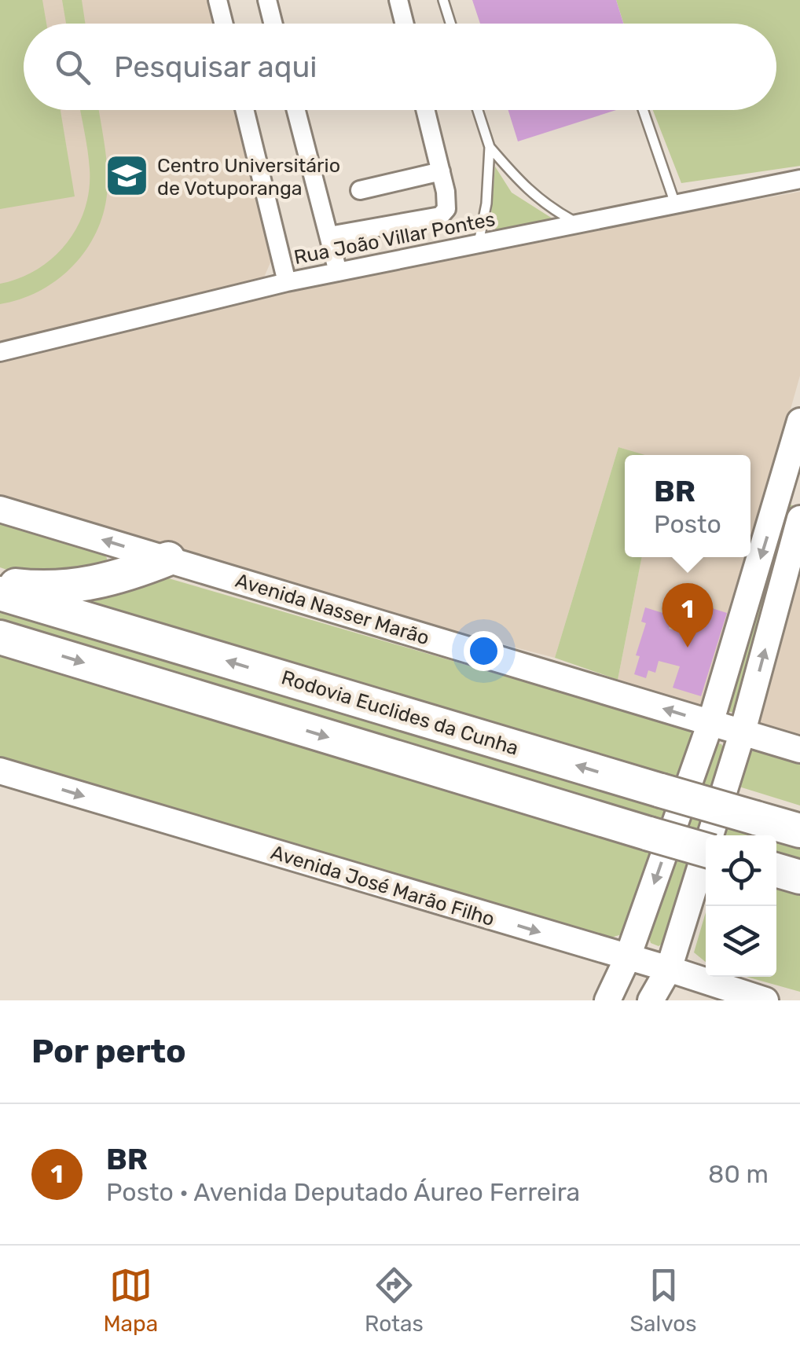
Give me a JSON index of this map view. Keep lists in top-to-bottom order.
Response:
{
  "streets": {
    "highway": ["Rodovia Euclides da Cunha"],
    "main road": ["Avenida Nasser Marão", "Avenida José Marão Filho"],
    "street": ["Rua João Villar Pontes"]
  },
  "one_way": ["Avenida Nasser Marão", "Avenida José Marão Filho"],
  "places": {
    "school or university": ["Centro Universitário de Votuporanga"]
  },
  "page": {
    "search": "Pesquisar aqui",
    "popup": ["BR", "Posto"],
    "pins": "1",
    "heading": "Por perto",
    "list": [
      {
        "mark": "1",
        "name": "BR",
        "note": "Posto · Avenida Deputado Áureo Ferreira",
        "value": "80 m"
      }
    ],
    "nav": ["Mapa", "Rotas", "Salvos"]
  }
}
